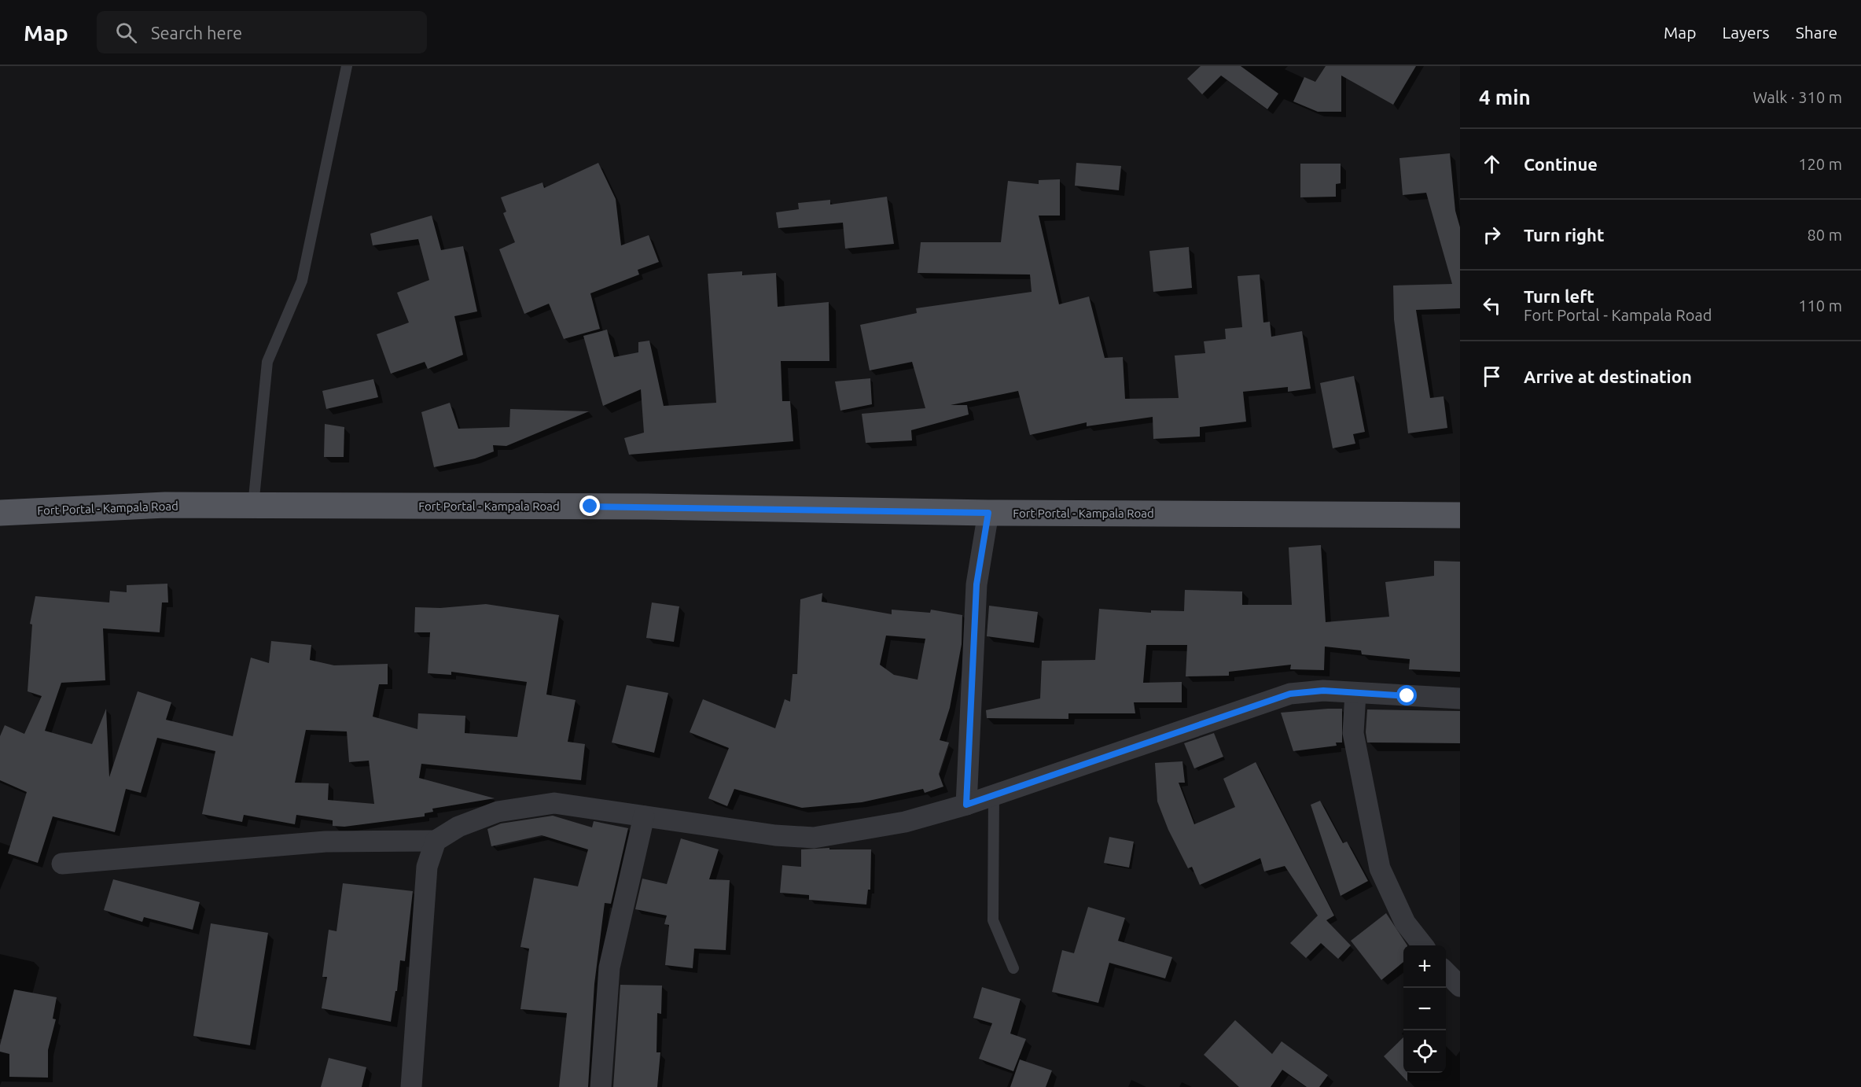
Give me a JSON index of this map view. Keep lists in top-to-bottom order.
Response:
{
  "streets": {
    "main road": ["Fort Portal - Kampala Road"]
  },
  "page": {
    "header": "Map",
    "search": "Search here",
    "nav": ["Map", "Layers", "Share"],
    "heading": ["4 min", "Walk · 310 m"],
    "list": [
      ["Continue", "120 m"],
      ["Turn right", "80 m"],
      ["Turn left", "Fort Portal - Kampala Road", "110 m"],
      "Arrive at destination"
    ],
    "map_buttons": ["+", "−"]
  }
}
